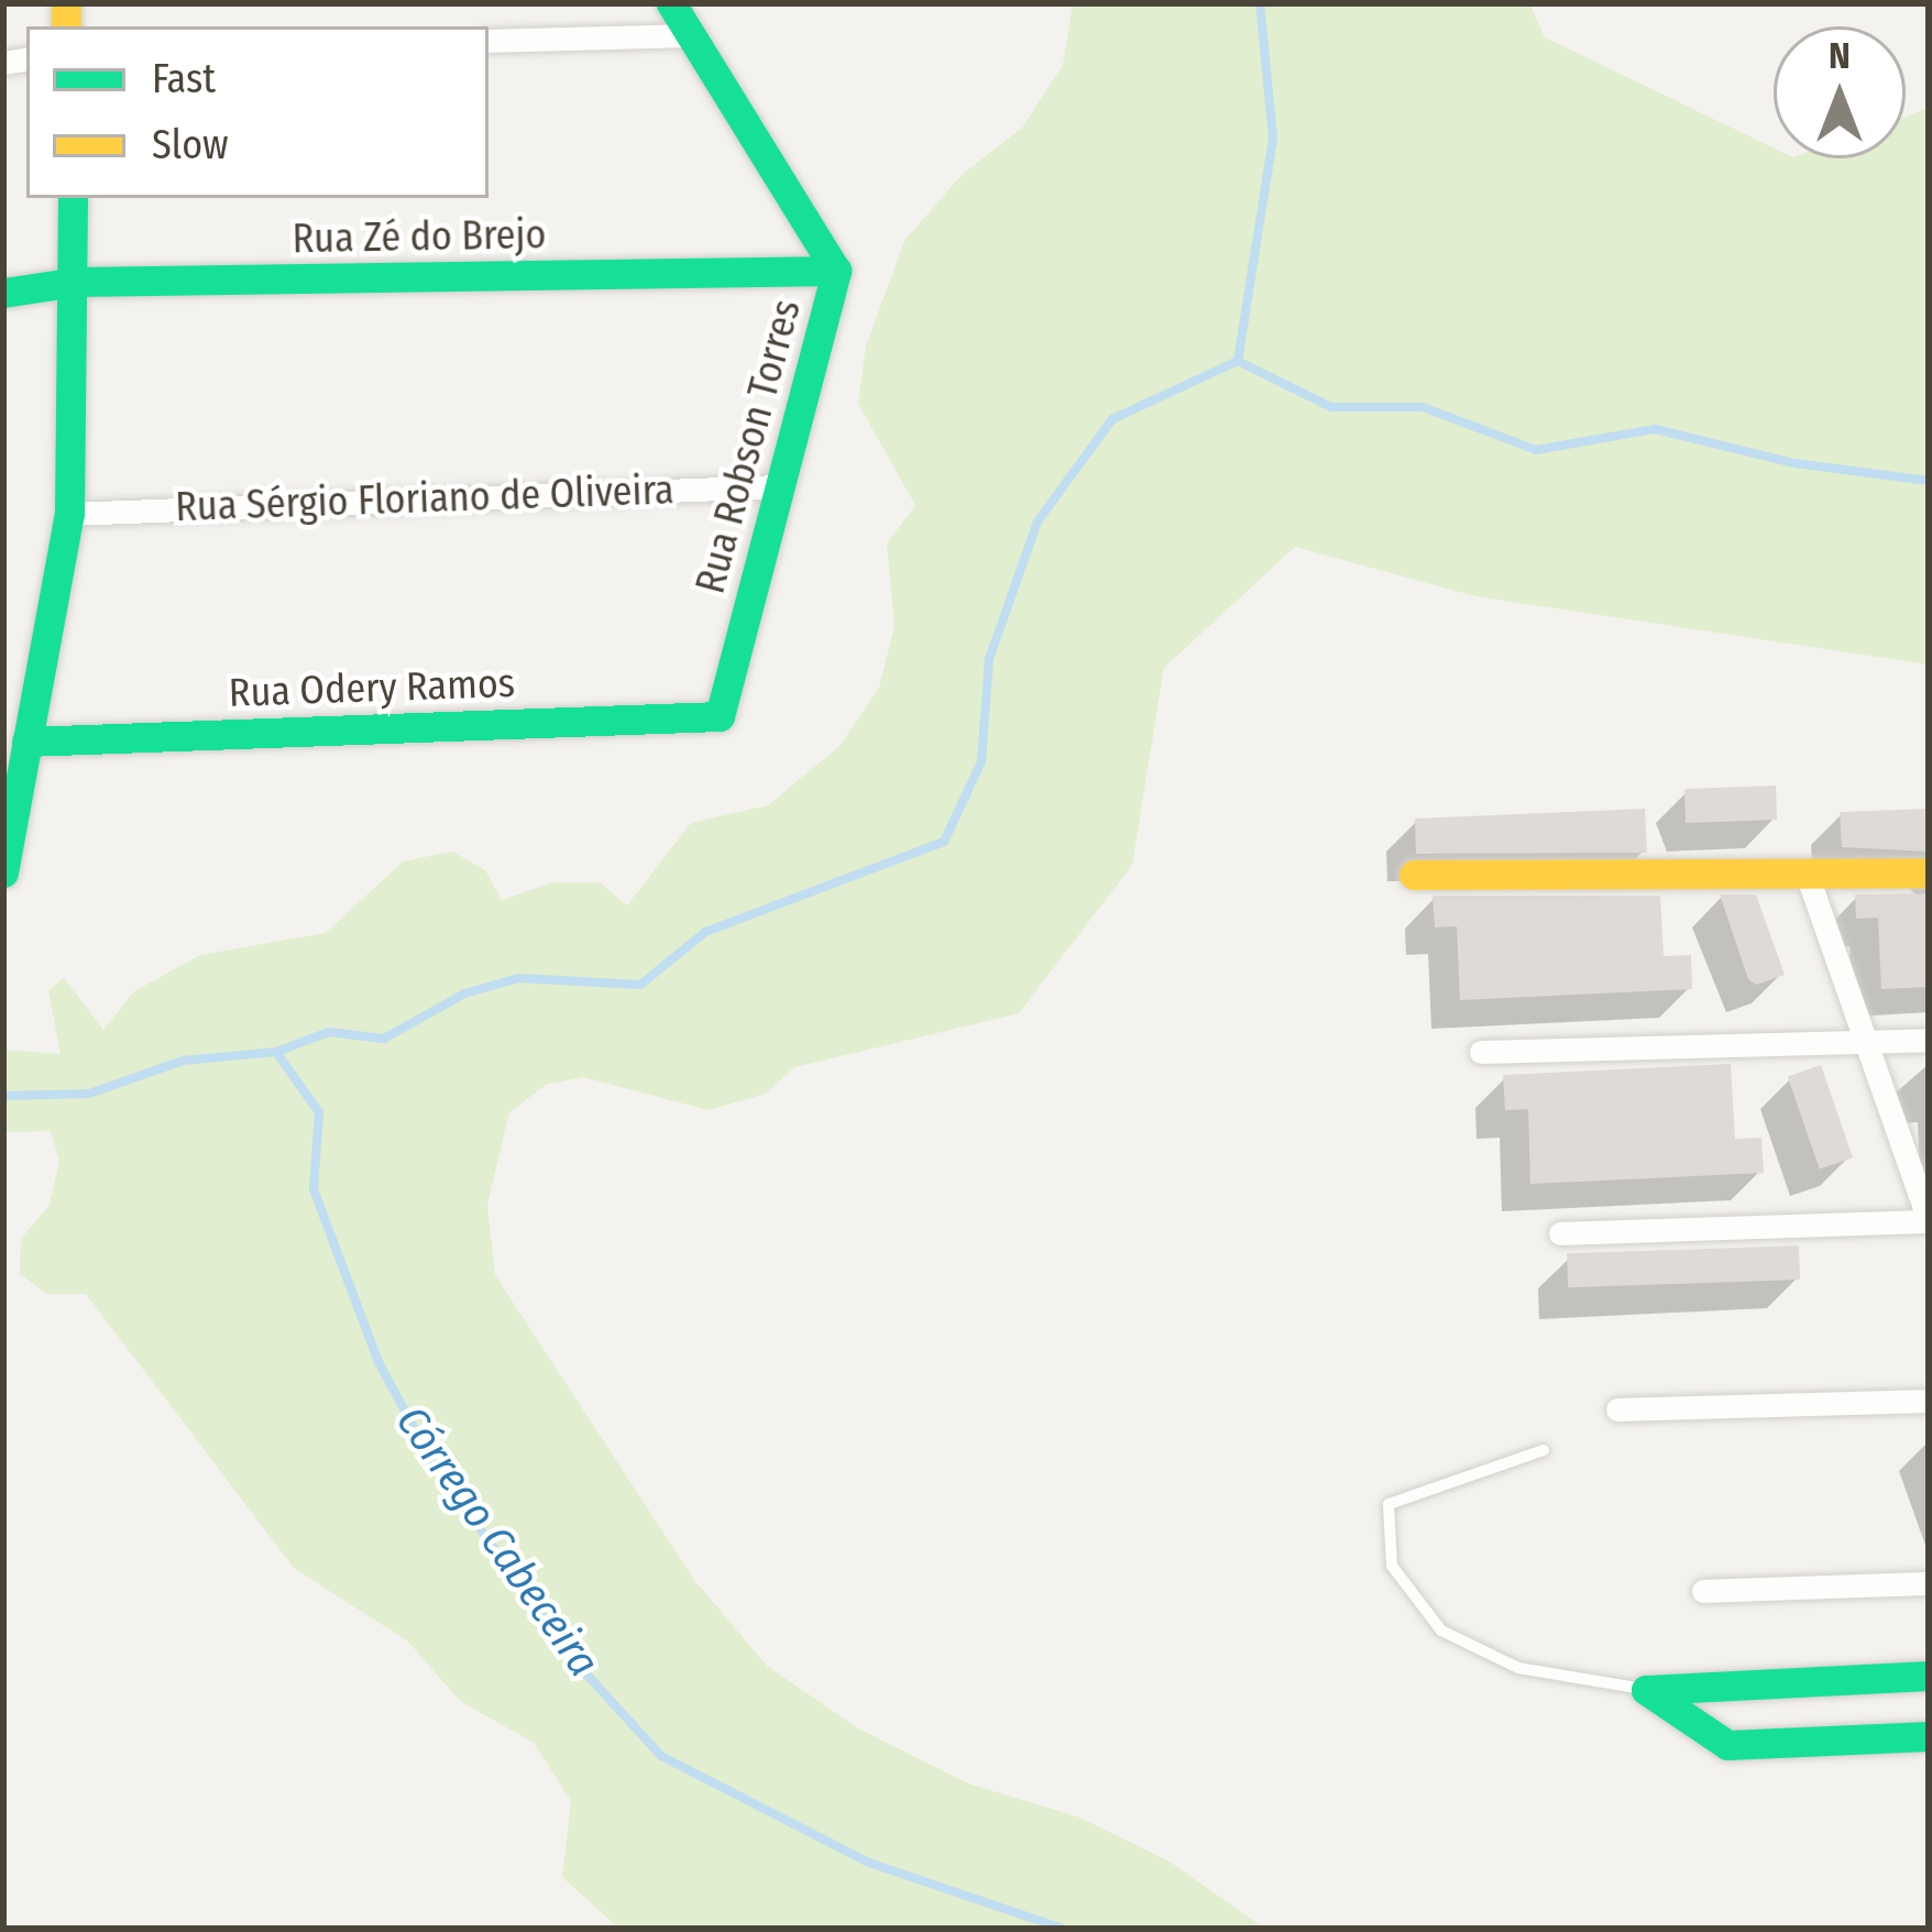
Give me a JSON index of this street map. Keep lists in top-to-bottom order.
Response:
{
  "streets": {
    "street": [
      "Rua Zé do Brejo",
      "Rua Robson Torres",
      "Rua Sérgio Floriano de Oliveira",
      "Rua Odery Ramos"
    ]
  },
  "crossings": [
    ["Rua Zé do Brejo", "Rua Robson Torres"],
    ["Rua Robson Torres", "Rua Sérgio Floriano de Oliveira"],
    ["Rua Robson Torres", "Rua Odery Ramos"]
  ],
  "water": ["Córrego Cabeceira"],
  "legend": ["Fast", "Slow"],
  "north": "top"
}
